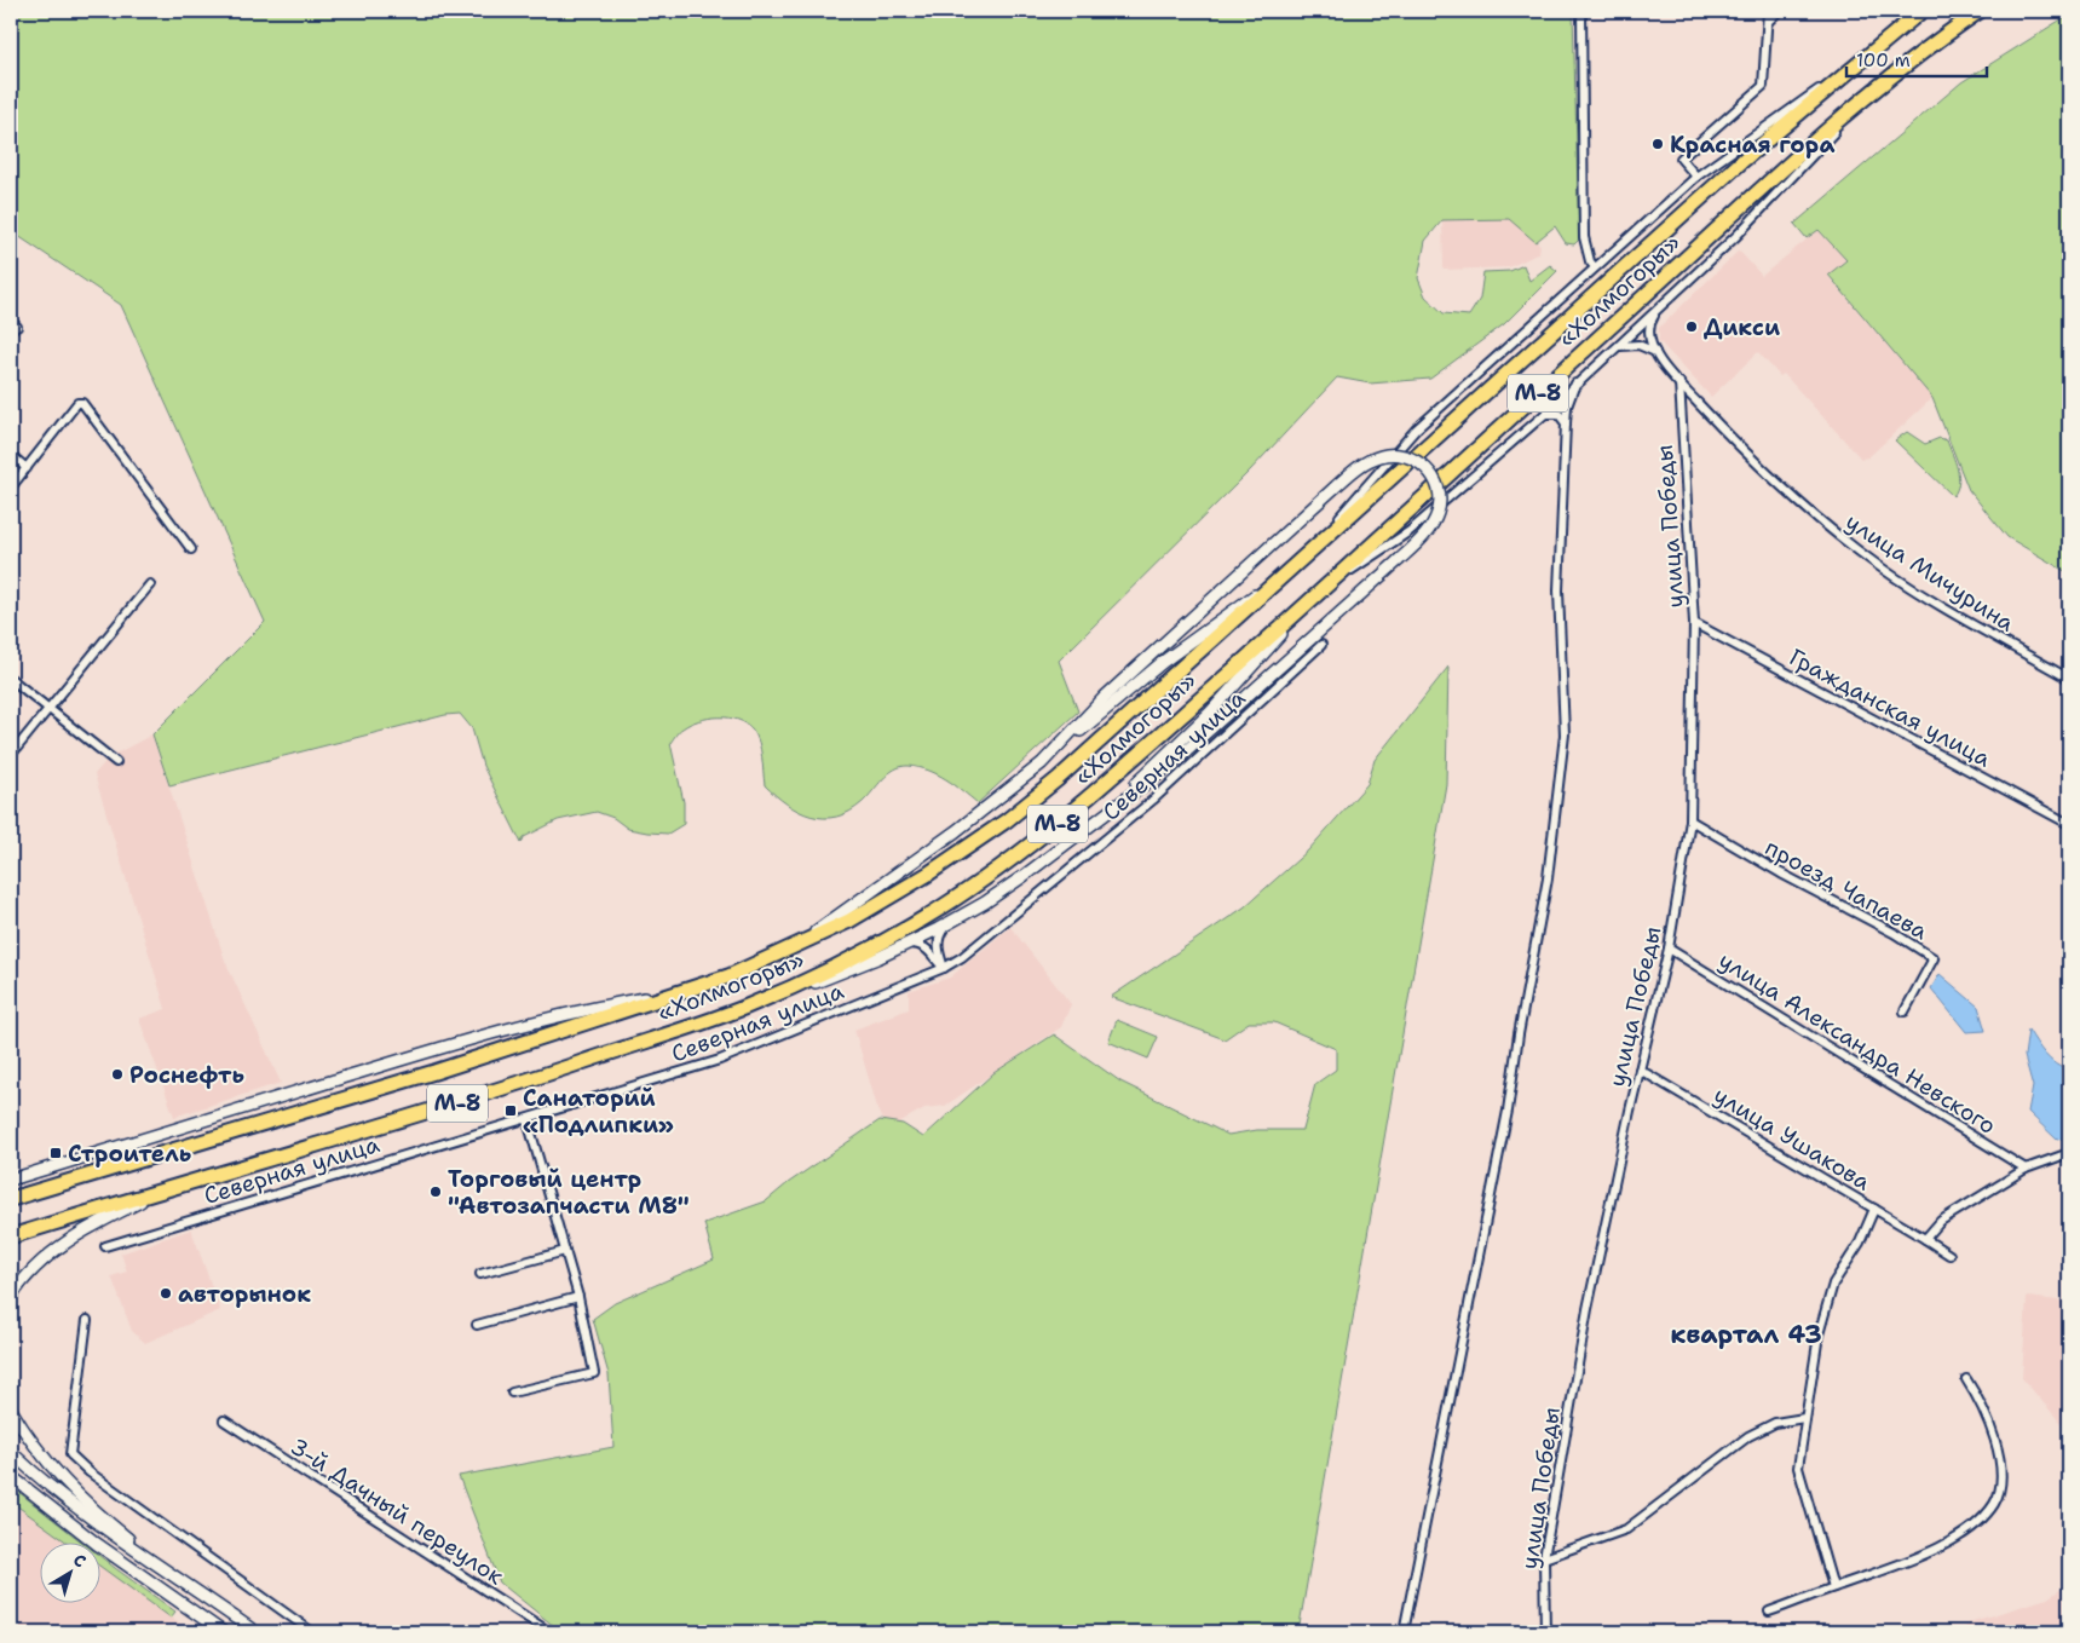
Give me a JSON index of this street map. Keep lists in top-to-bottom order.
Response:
{
  "streets": {
    "highway": ["«Холмогоры»", "М-8"],
    "street": [
      "улица Победы",
      "улица Мичурина",
      "Гражданская улица",
      "Северная улица",
      "проезд Чапаева",
      "улица Александра Невского",
      "улица Ушакова",
      "3-й Дачный переулок"
    ]
  },
  "crossings": [
    ["улица Победы", "улица Мичурина"],
    ["улица Победы", "Гражданская улица"],
    ["улица Победы", "проезд Чапаева"],
    ["улица Победы", "улица Александра Невского"],
    ["улица Победы", "улица Ушакова"]
  ],
  "districts": ["квартал 43"],
  "places": {
    "other": [
      "Красная гора",
      "Дикси",
      "Роснефть",
      "Торговый центр \"Автозапчасти М8\"",
      "авторынок"
    ],
    "transit": ["Санаторий «Подлипки»", "Строитель"]
  },
  "scale_bar": "100 m",
  "north": "top right"
}
